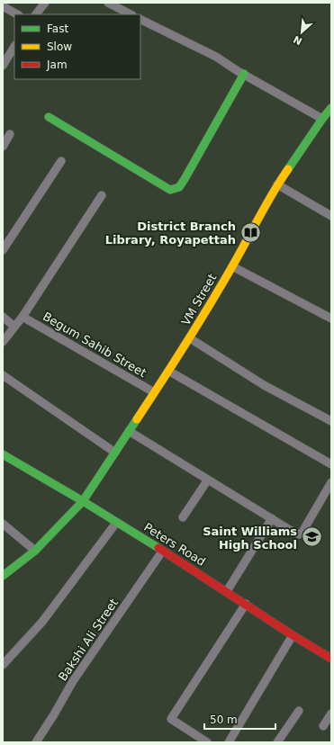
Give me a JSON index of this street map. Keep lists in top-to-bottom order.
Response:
{
  "streets": {
    "street": [
      "VM Street",
      "Begum Sahib Street",
      "Peters Road",
      "Bakshi Ali Street"
    ]
  },
  "crossings": [
    ["VM Street", "Begum Sahib Street"],
    ["VM Street", "Peters Road"],
    ["Peters Road", "Bakshi Ali Street"]
  ],
  "places": {
    "library": ["District Branch Library, Royapettah"],
    "school or university": ["Saint Williams High School"]
  },
  "legend": ["Fast", "Slow", "Jam"],
  "scale_bar": "50 m",
  "north": "bottom left"
}
